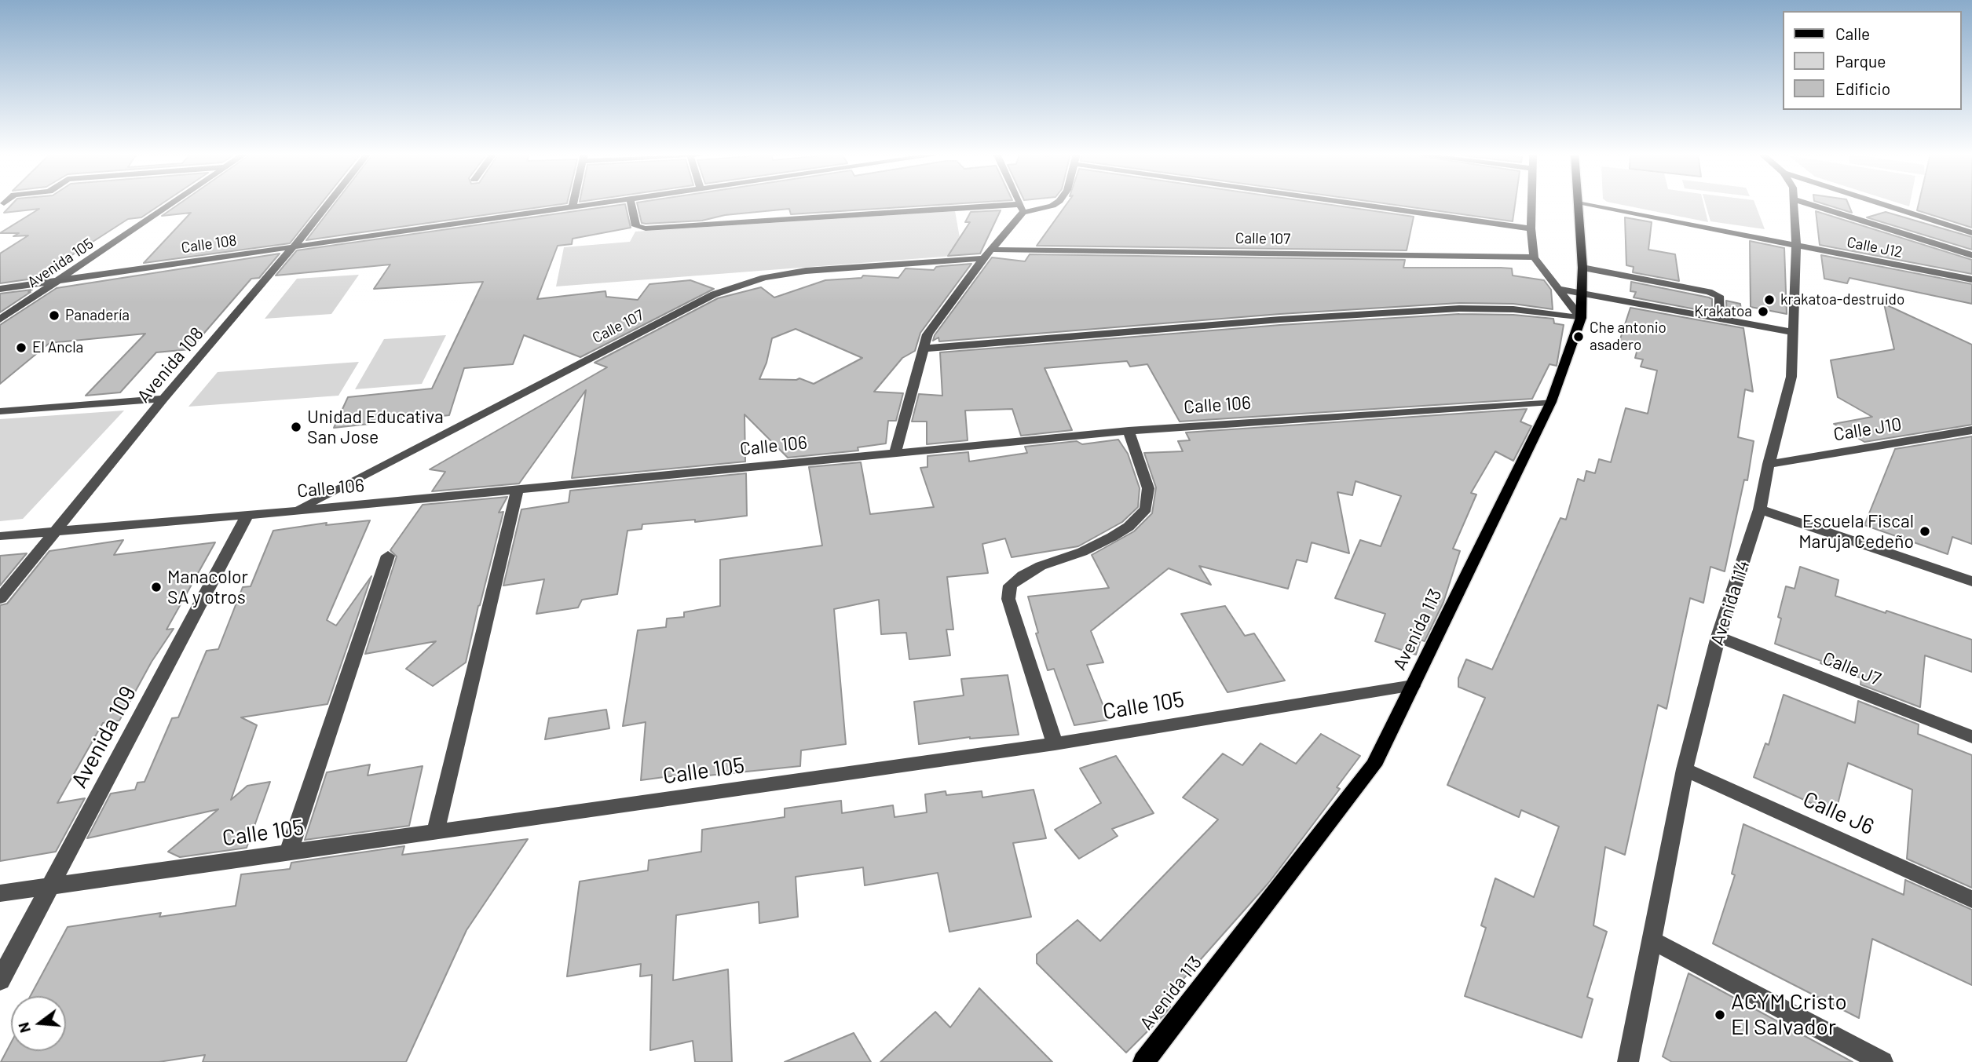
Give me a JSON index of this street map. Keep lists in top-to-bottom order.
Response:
{
  "streets": {
    "main road": ["Avenida 113"],
    "street": [
      "Calle 107",
      "Calle 108",
      "Calle J12",
      "Avenida 105",
      "Avenida 108",
      "Calle 106",
      "Calle J10",
      "Avenida 114",
      "Calle J7",
      "Calle 105",
      "Avenida 109",
      "Calle J6"
    ]
  },
  "crossings": [
    ["Calle 107", "Calle 106"],
    ["Calle 108", "Avenida 105"],
    ["Calle 108", "Avenida 108"],
    ["Calle J12", "Avenida 114"],
    ["Calle J12", "Avenida 113"],
    ["Avenida 108", "Calle 106"],
    ["Calle 106", "Avenida 113"],
    ["Calle 106", "Avenida 109"],
    ["Calle J10", "Avenida 114"],
    ["Avenida 114", "Calle J7"],
    ["Avenida 114", "Calle J6"],
    ["Avenida 113", "Calle 105"],
    ["Calle 105", "Avenida 109"]
  ],
  "places": [
    "krakatoa-destruido",
    "Krakatoa",
    "Panadería",
    "Che antonio asadero",
    "El Ancla",
    "Unidad Educativa San Jose",
    "Escuela Fiscal Maruja Cedeño",
    "Manacolor SA y otros",
    "ACYM Cristo El Salvador"
  ],
  "legend": ["Calle", "Parque", "Edificio"],
  "north": "left"
}
